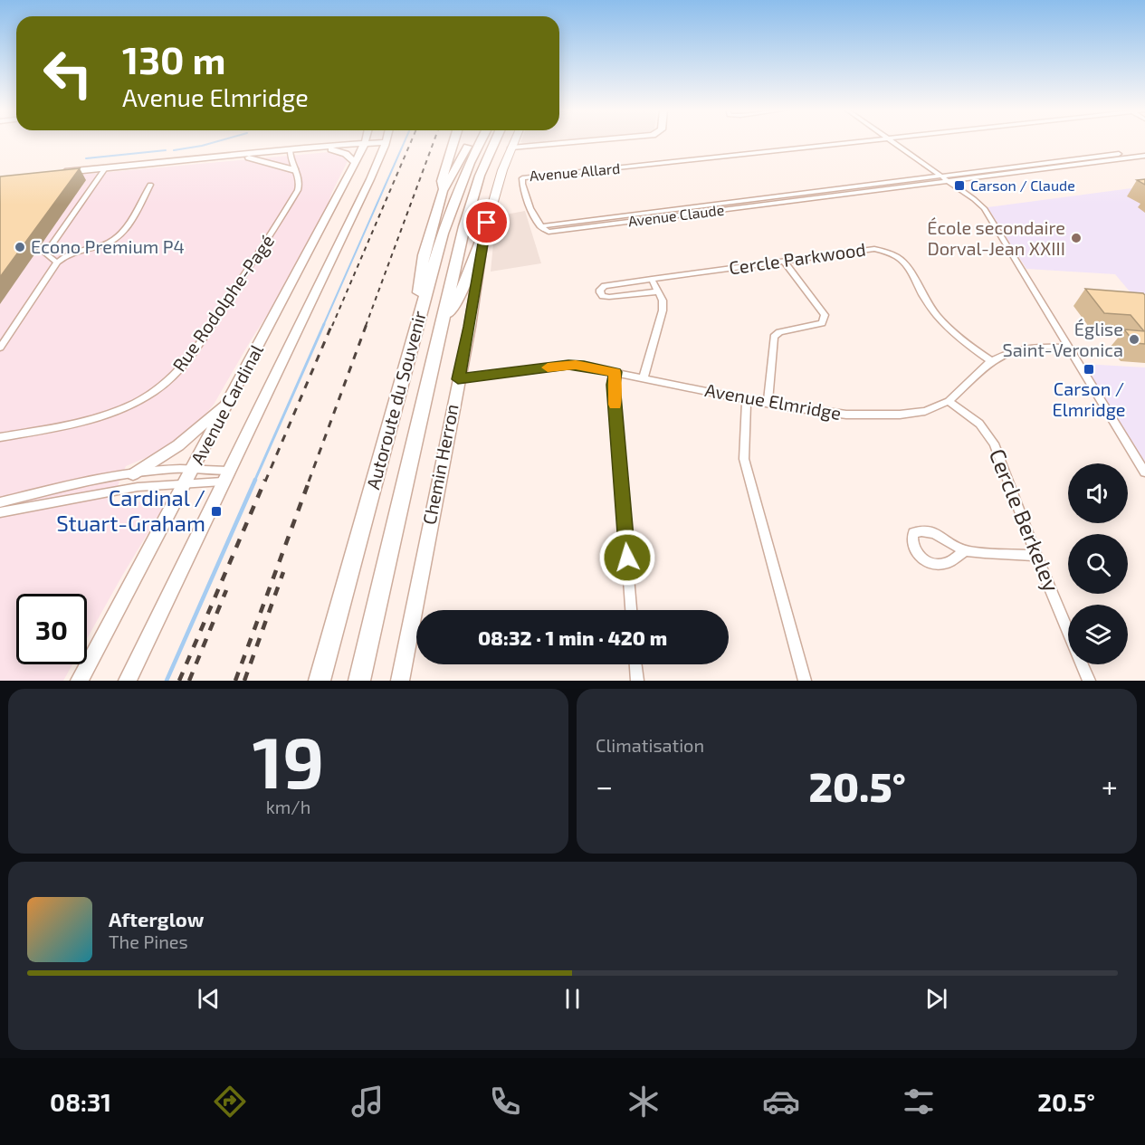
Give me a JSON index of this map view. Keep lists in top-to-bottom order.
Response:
{
  "streets": {
    "highway": ["Autoroute du Souvenir"],
    "main road": ["Avenue Cardinal", "Chemin Herron"],
    "street": [
      "Avenue Allard",
      "Avenue Claude",
      "Cercle Parkwood",
      "Rue Rodolphe-Pagé",
      "Avenue Elmridge",
      "Cercle Berkeley"
    ]
  },
  "crossings": [
    ["Cercle Parkwood", "Avenue Elmridge"],
    ["Avenue Elmridge", "Chemin Herron"],
    ["Avenue Elmridge", "Cercle Berkeley"]
  ],
  "places": {
    "transit": ["Carson / Claude", "Carson / Elmridge", "Cardinal / Stuart-Graham"],
    "other": ["École secondaire Dorval-Jean XXIII", "Econo Premium P4", "Église Saint-Veronica"]
  },
  "page": {
    "turn": ["130 m", "Avenue Elmridge"],
    "limit": "30",
    "trip": "08:32 · 1 min · 420 m",
    "tile": [
      ["19", "km/h"],
      "Climatisation"
    ],
    "heat": ["−", "20.5°", "+"],
    "song": ["Afterglow", "The Pines"],
    "tabs": ["08:31", "20.5°"]
  }
}
